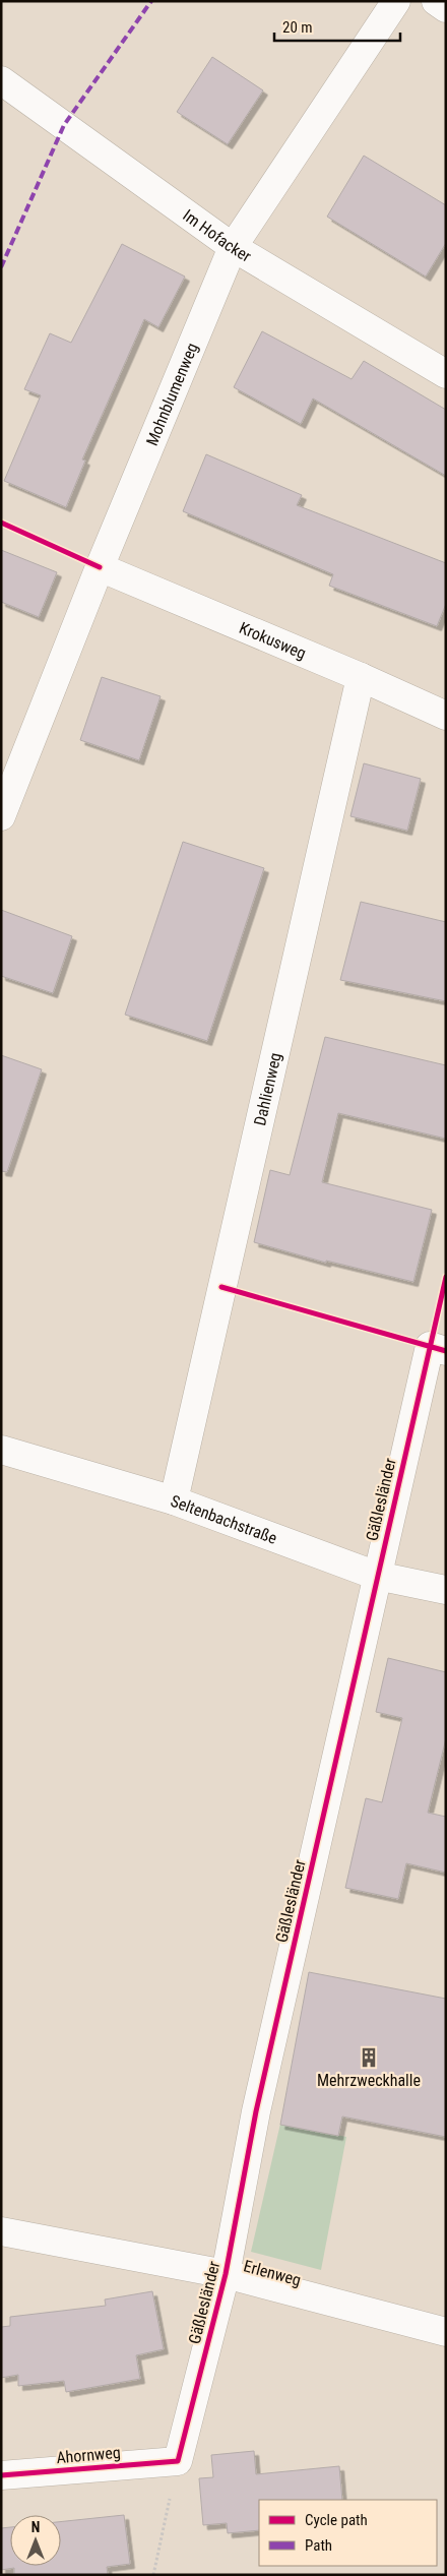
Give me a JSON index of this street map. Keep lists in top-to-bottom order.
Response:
{
  "streets": {
    "street": [
      "Im Hofacker",
      "Mohnblumenweg",
      "Krokusweg",
      "Dahlienweg",
      "Gäßlesländer",
      "Seltenbachstraße",
      "Erlenweg",
      "Ahornweg"
    ]
  },
  "crossings": [
    ["Im Hofacker", "Mohnblumenweg"],
    ["Mohnblumenweg", "Krokusweg"],
    ["Krokusweg", "Dahlienweg"],
    ["Dahlienweg", "Seltenbachstraße"],
    ["Gäßlesländer", "Seltenbachstraße"],
    ["Gäßlesländer", "Erlenweg"],
    ["Gäßlesländer", "Ahornweg"]
  ],
  "places": {
    "building": ["Mehrzweckhalle"]
  },
  "legend": ["Cycle path", "Path"],
  "scale_bar": "20 m",
  "north": "top"
}
